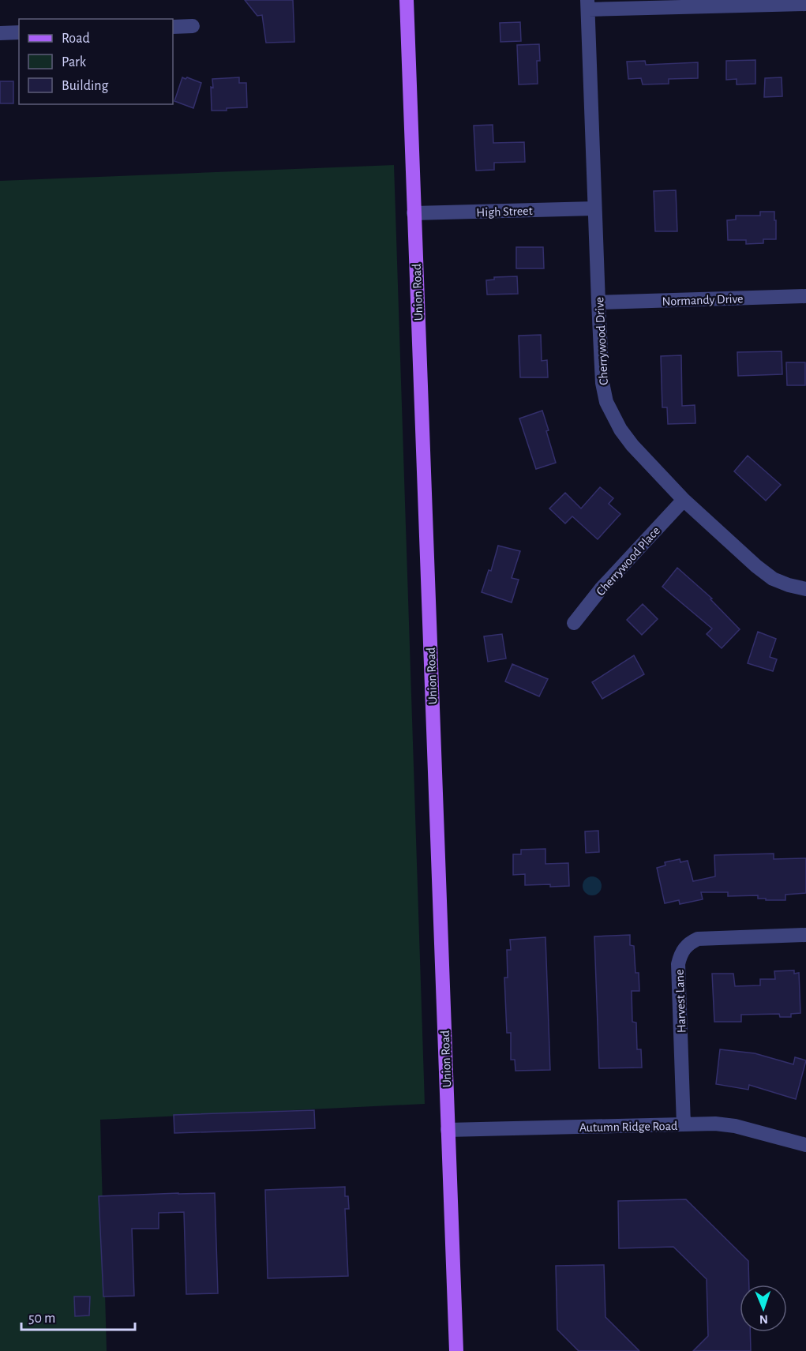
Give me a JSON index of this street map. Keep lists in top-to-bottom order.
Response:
{
  "streets": {
    "main road": ["Union Road"],
    "street": [
      "High Street",
      "Normandy Drive",
      "Cherrywood Drive",
      "Cherrywood Place",
      "Harvest Lane",
      "Autumn Ridge Road"
    ]
  },
  "crossings": [
    ["High Street", "Union Road"],
    ["High Street", "Cherrywood Drive"],
    ["Union Road", "Autumn Ridge Road"],
    ["Normandy Drive", "Cherrywood Drive"],
    ["Cherrywood Drive", "Cherrywood Place"],
    ["Harvest Lane", "Autumn Ridge Road"]
  ],
  "legend": ["Road", "Park", "Building"],
  "scale_bar": "50 m",
  "north": "bottom"
}
